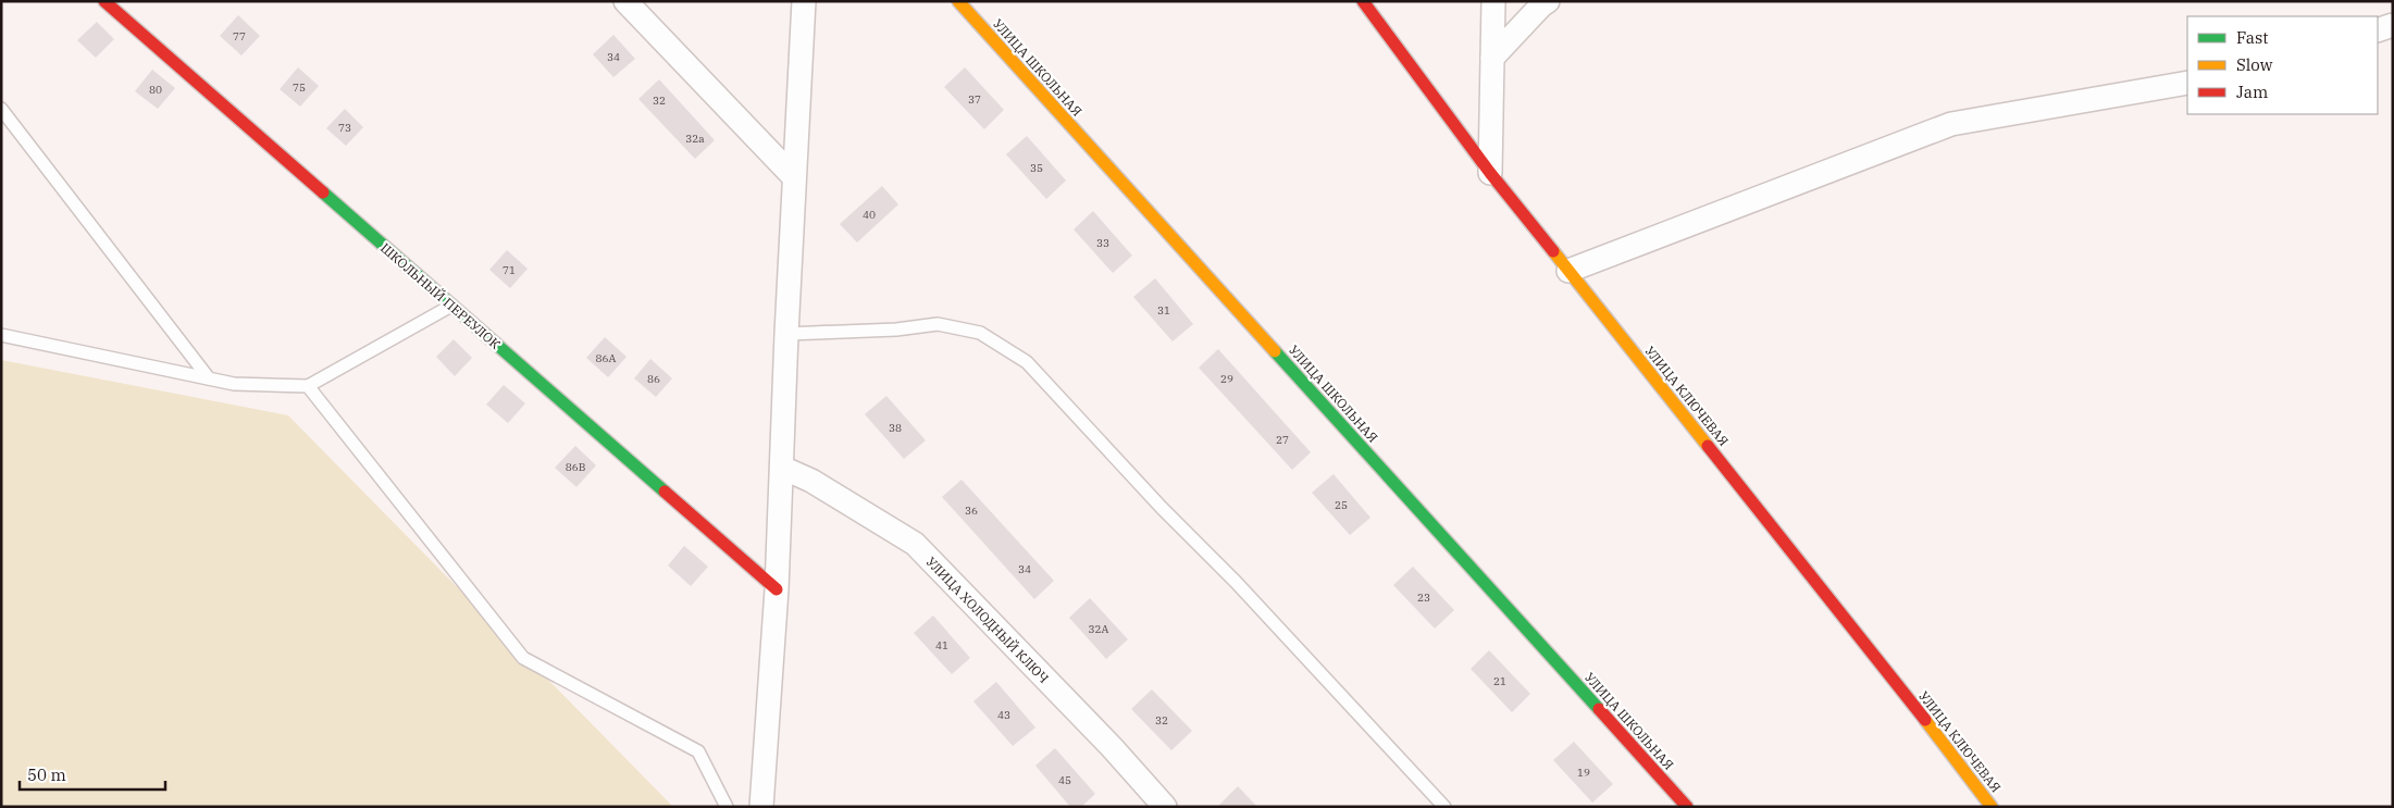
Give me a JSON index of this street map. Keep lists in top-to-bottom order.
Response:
{
  "streets": {
    "street": [
      "УЛИЦА ШКОЛЬНАЯ",
      "ШКОЛЬНЫЙ ПЕРЕУЛОК",
      "УЛИЦА КЛЮЧЕВАЯ",
      "УЛИЦА ХОЛОДНЫЙ КЛЮЧ"
    ]
  },
  "house_numbers": [
    "77",
    "34",
    "75",
    "80",
    "37",
    "32",
    "73",
    "32а",
    "35",
    "40",
    "33",
    "71",
    "31",
    "86А",
    "86",
    "29",
    "38",
    "27",
    "86В",
    "25",
    "36",
    "34",
    "23",
    "32А",
    "41",
    "21",
    "43",
    "32",
    "19",
    "45"
  ],
  "legend": ["Fast", "Slow", "Jam"],
  "scale_bar": "50 m"
}
